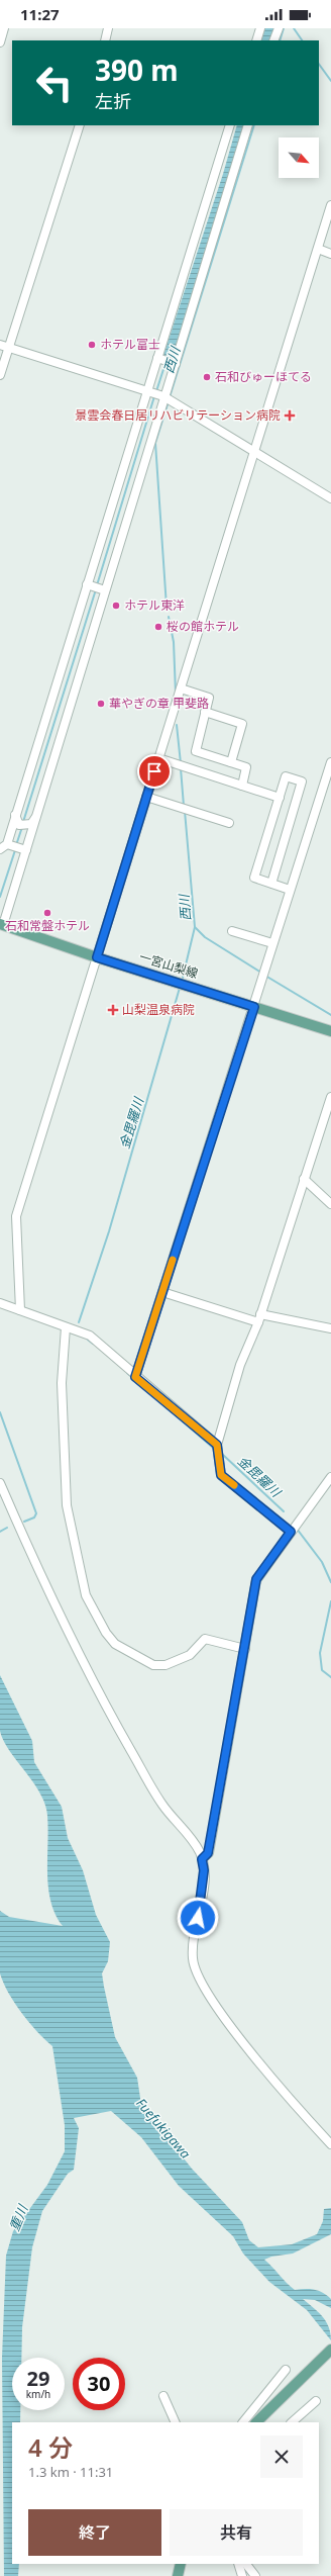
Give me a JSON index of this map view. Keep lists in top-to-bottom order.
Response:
{
  "streets": {
    "main road": ["一宮山梨線"]
  },
  "water": [
    "西川",
    "金毘羅川",
    "Fuefukigawa",
    "重川"
  ],
  "places": {
    "other": [
      "ホテル富士",
      "石和びゅーほてる",
      "ホテル東洋",
      "桜の館ホテル",
      "華やぎの章 甲斐路",
      "石和常盤ホテル"
    ],
    "health": ["景雲会春日居リハビリテーション病院", "山梨温泉病院"]
  },
  "north": "bottom right",
  "page": {
    "status": "11:27",
    "turn": ["390 m", "左折"],
    "speed": "29 km/h",
    "limit": "30",
    "heading": ["4 分", "1.3 km · 11:31"],
    "buttons": ["終了", "共有"]
  }
}
